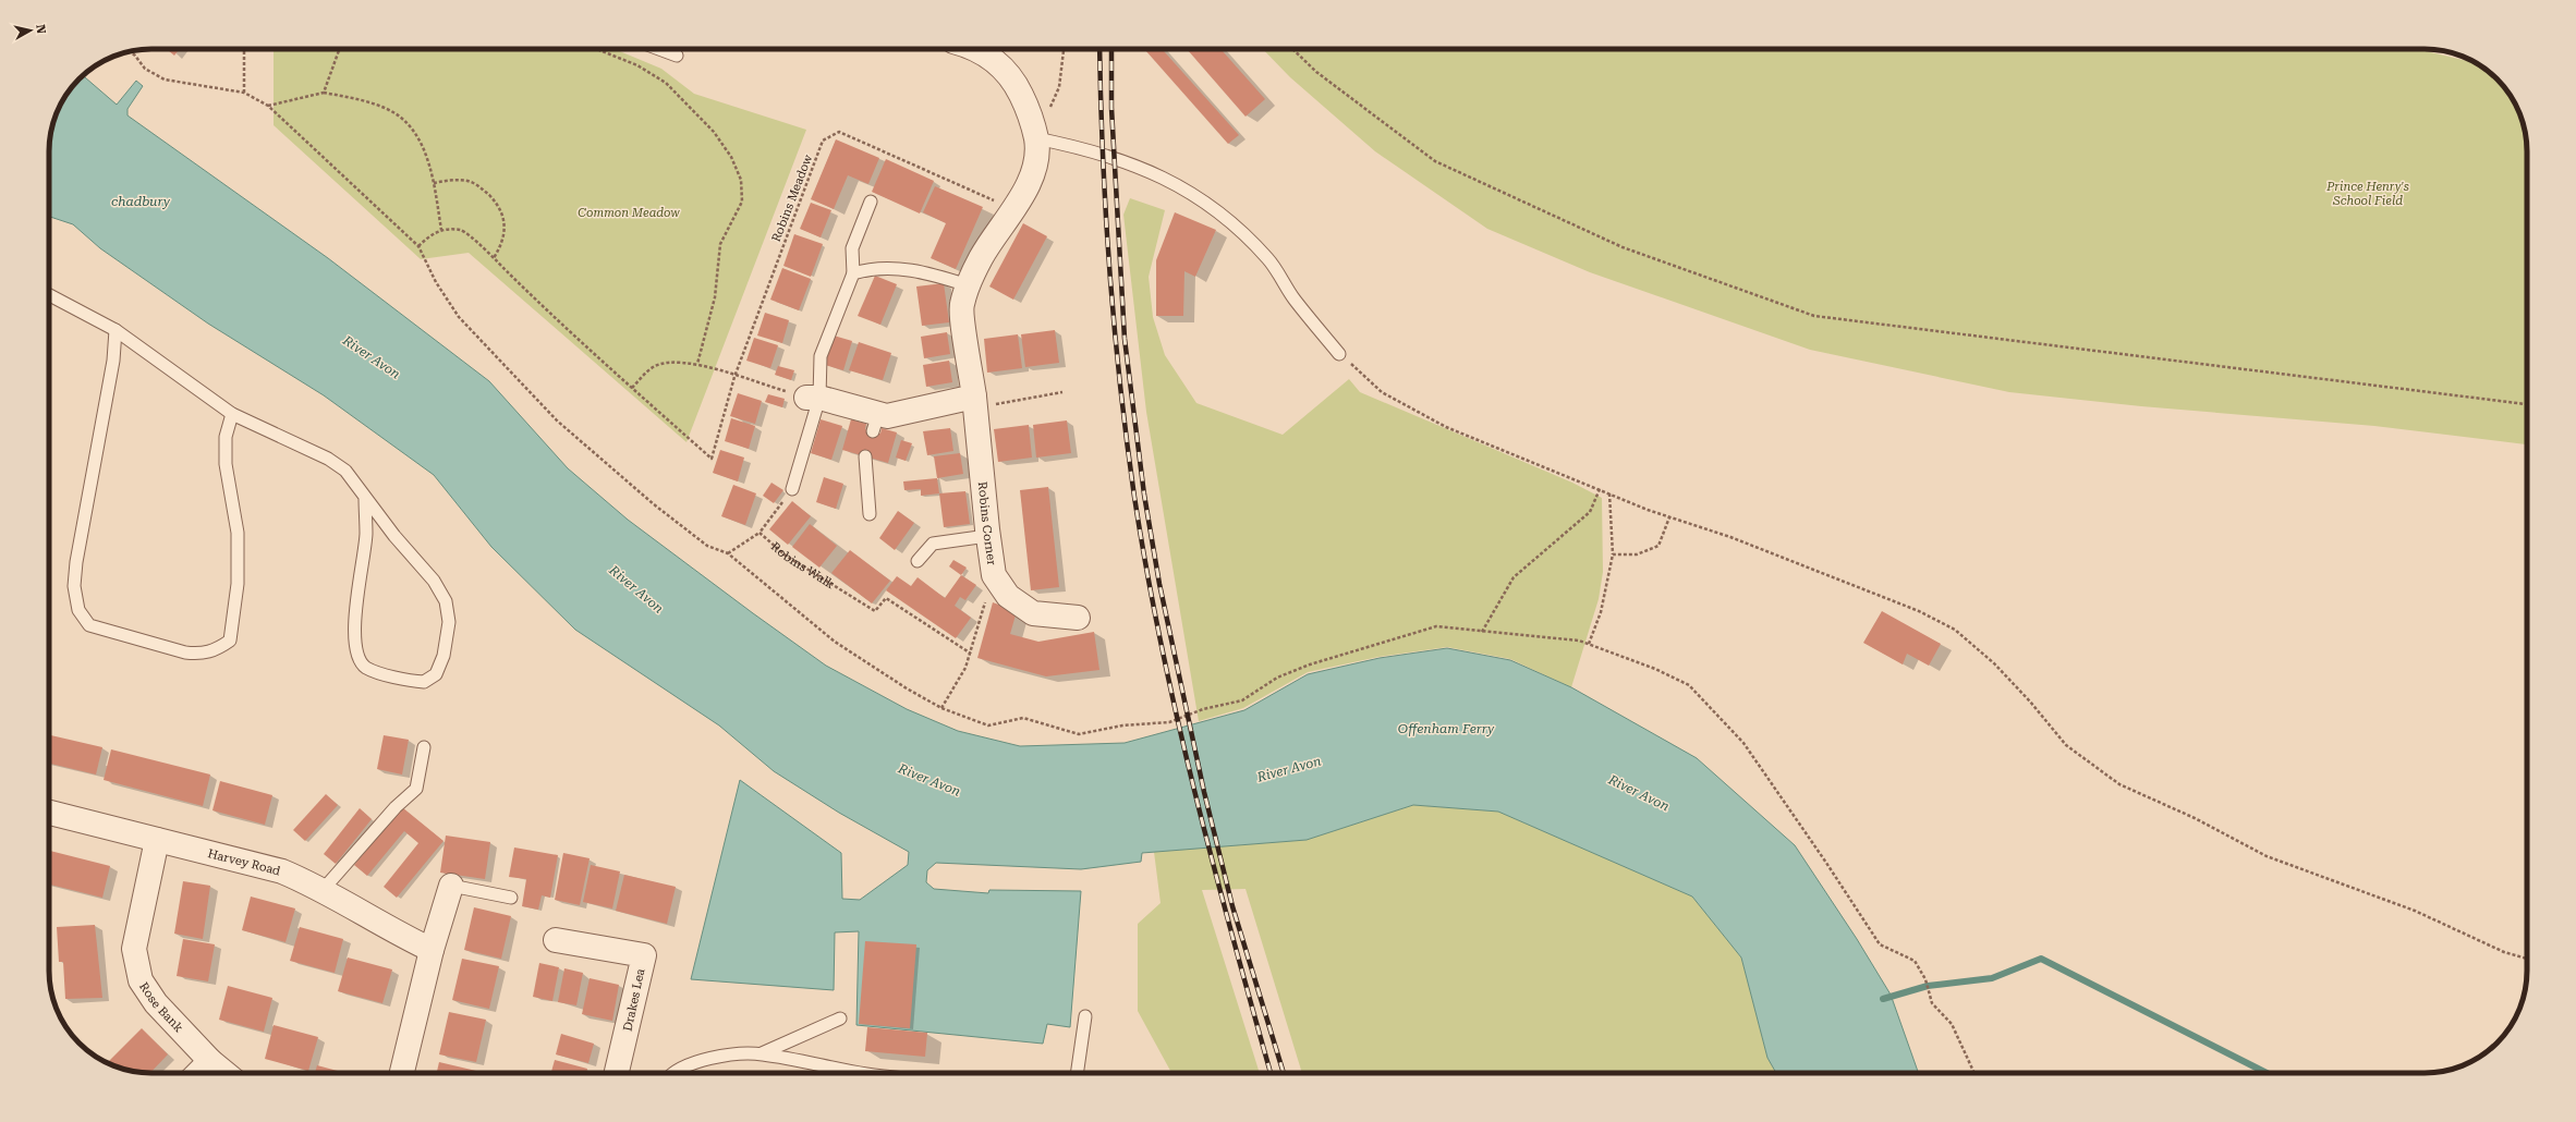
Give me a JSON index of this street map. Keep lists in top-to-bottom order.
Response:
{
  "streets": {
    "street": [
      "Robins Corner",
      "Harvey Road",
      "Drakes Lea",
      "Rose Bank"
    ],
    "path": ["Robins Meadow", "Robins Walk"]
  },
  "crossings": [
    ["Robins Meadow", "Robins Corner"],
    ["Harvey Road", "Rose Bank"]
  ],
  "water": ["chadbury", "River Avon", "Offenham Ferry"],
  "parks": ["Prince Henry's School Field", "Common Meadow"],
  "north": "right"
}
